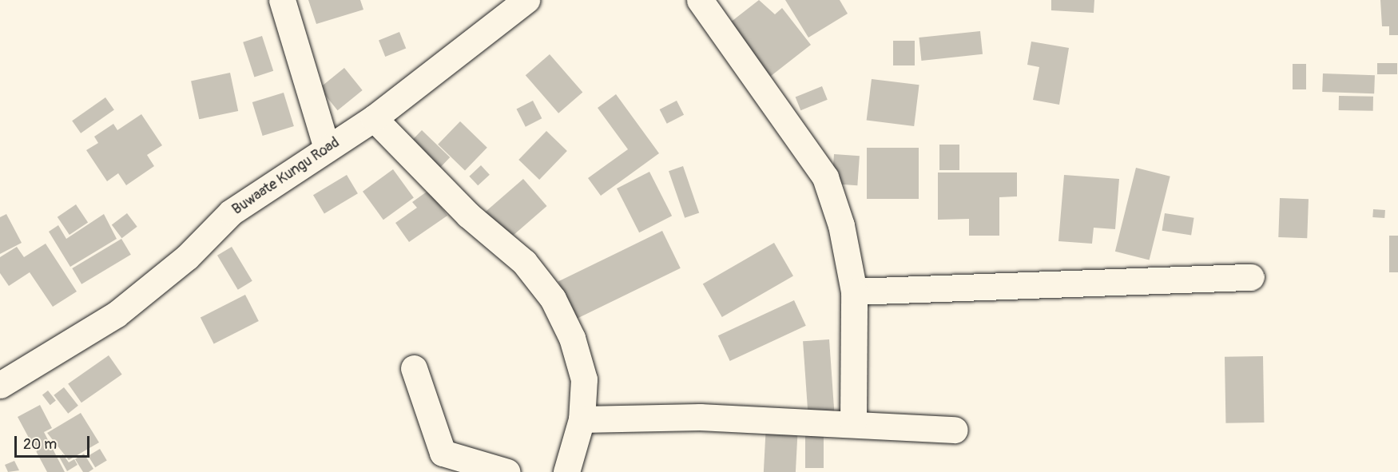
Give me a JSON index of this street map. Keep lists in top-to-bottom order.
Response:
{
  "streets": {
    "street": ["Buwaate Kungu Road"]
  },
  "scale_bar": "20 m"
}
